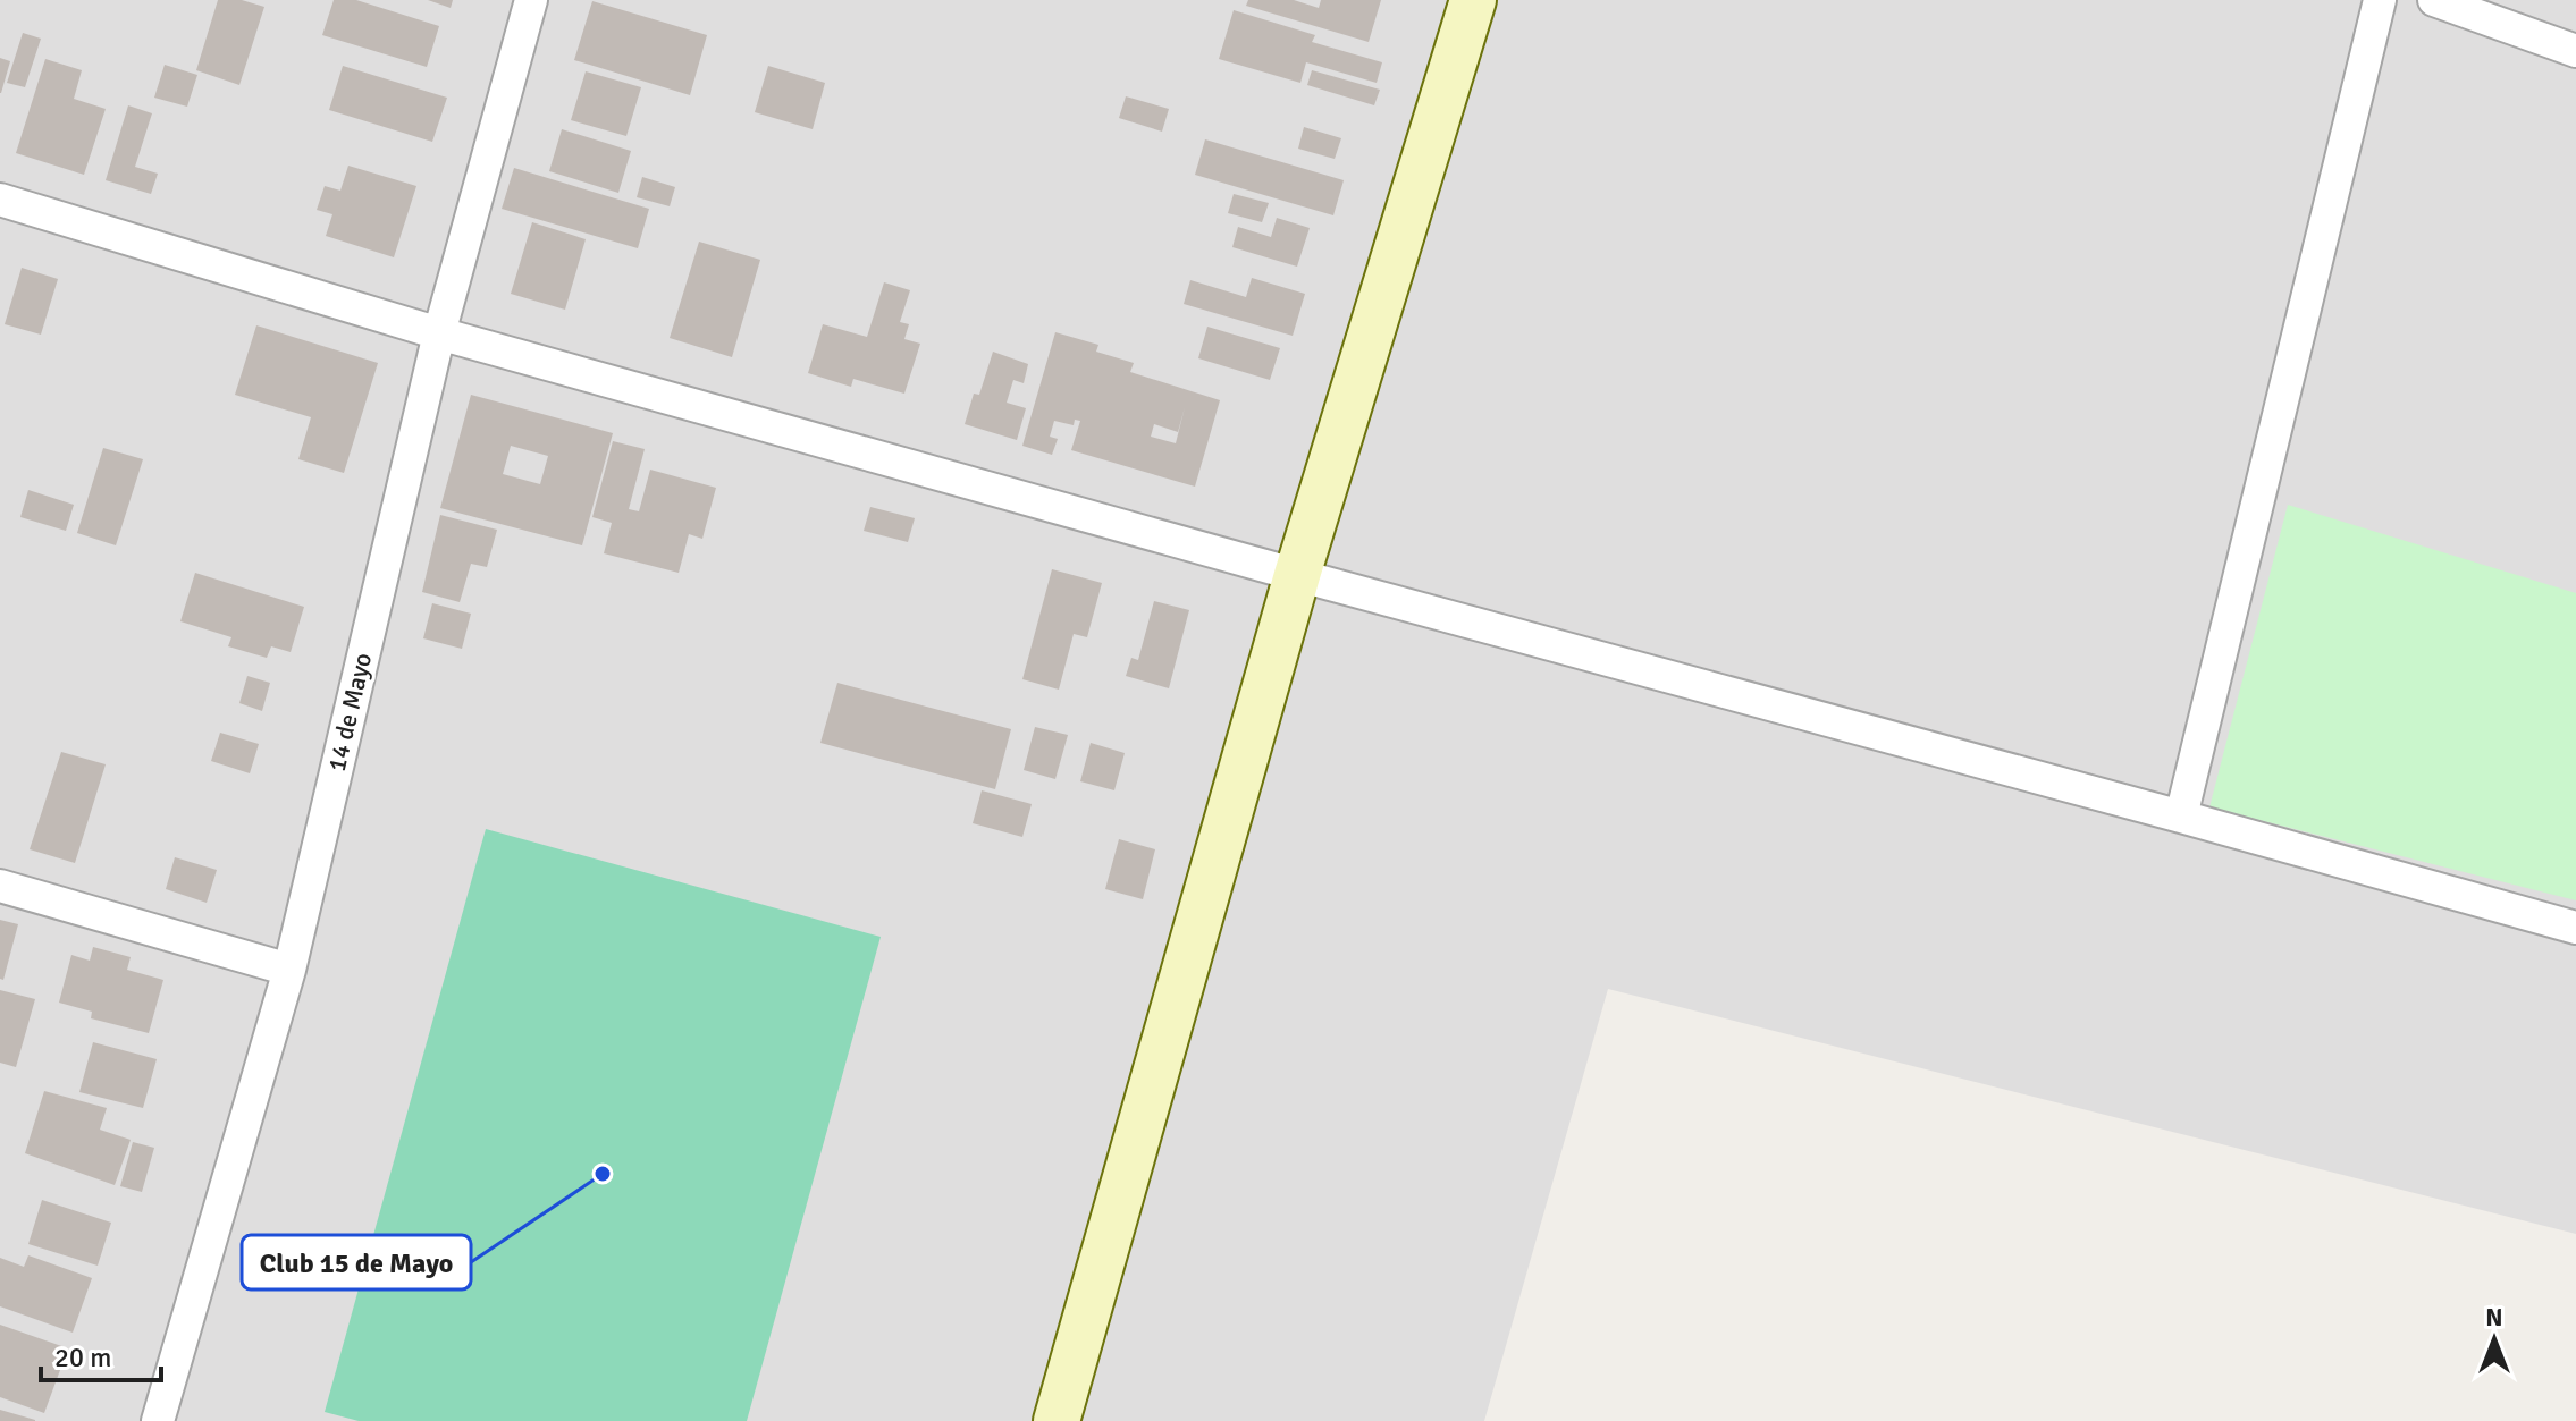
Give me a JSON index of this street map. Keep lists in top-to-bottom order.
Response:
{
  "streets": {
    "street": ["14 de Mayo"]
  },
  "places": ["Club 15 de Mayo"],
  "scale_bar": "20 m",
  "north": "top"
}
